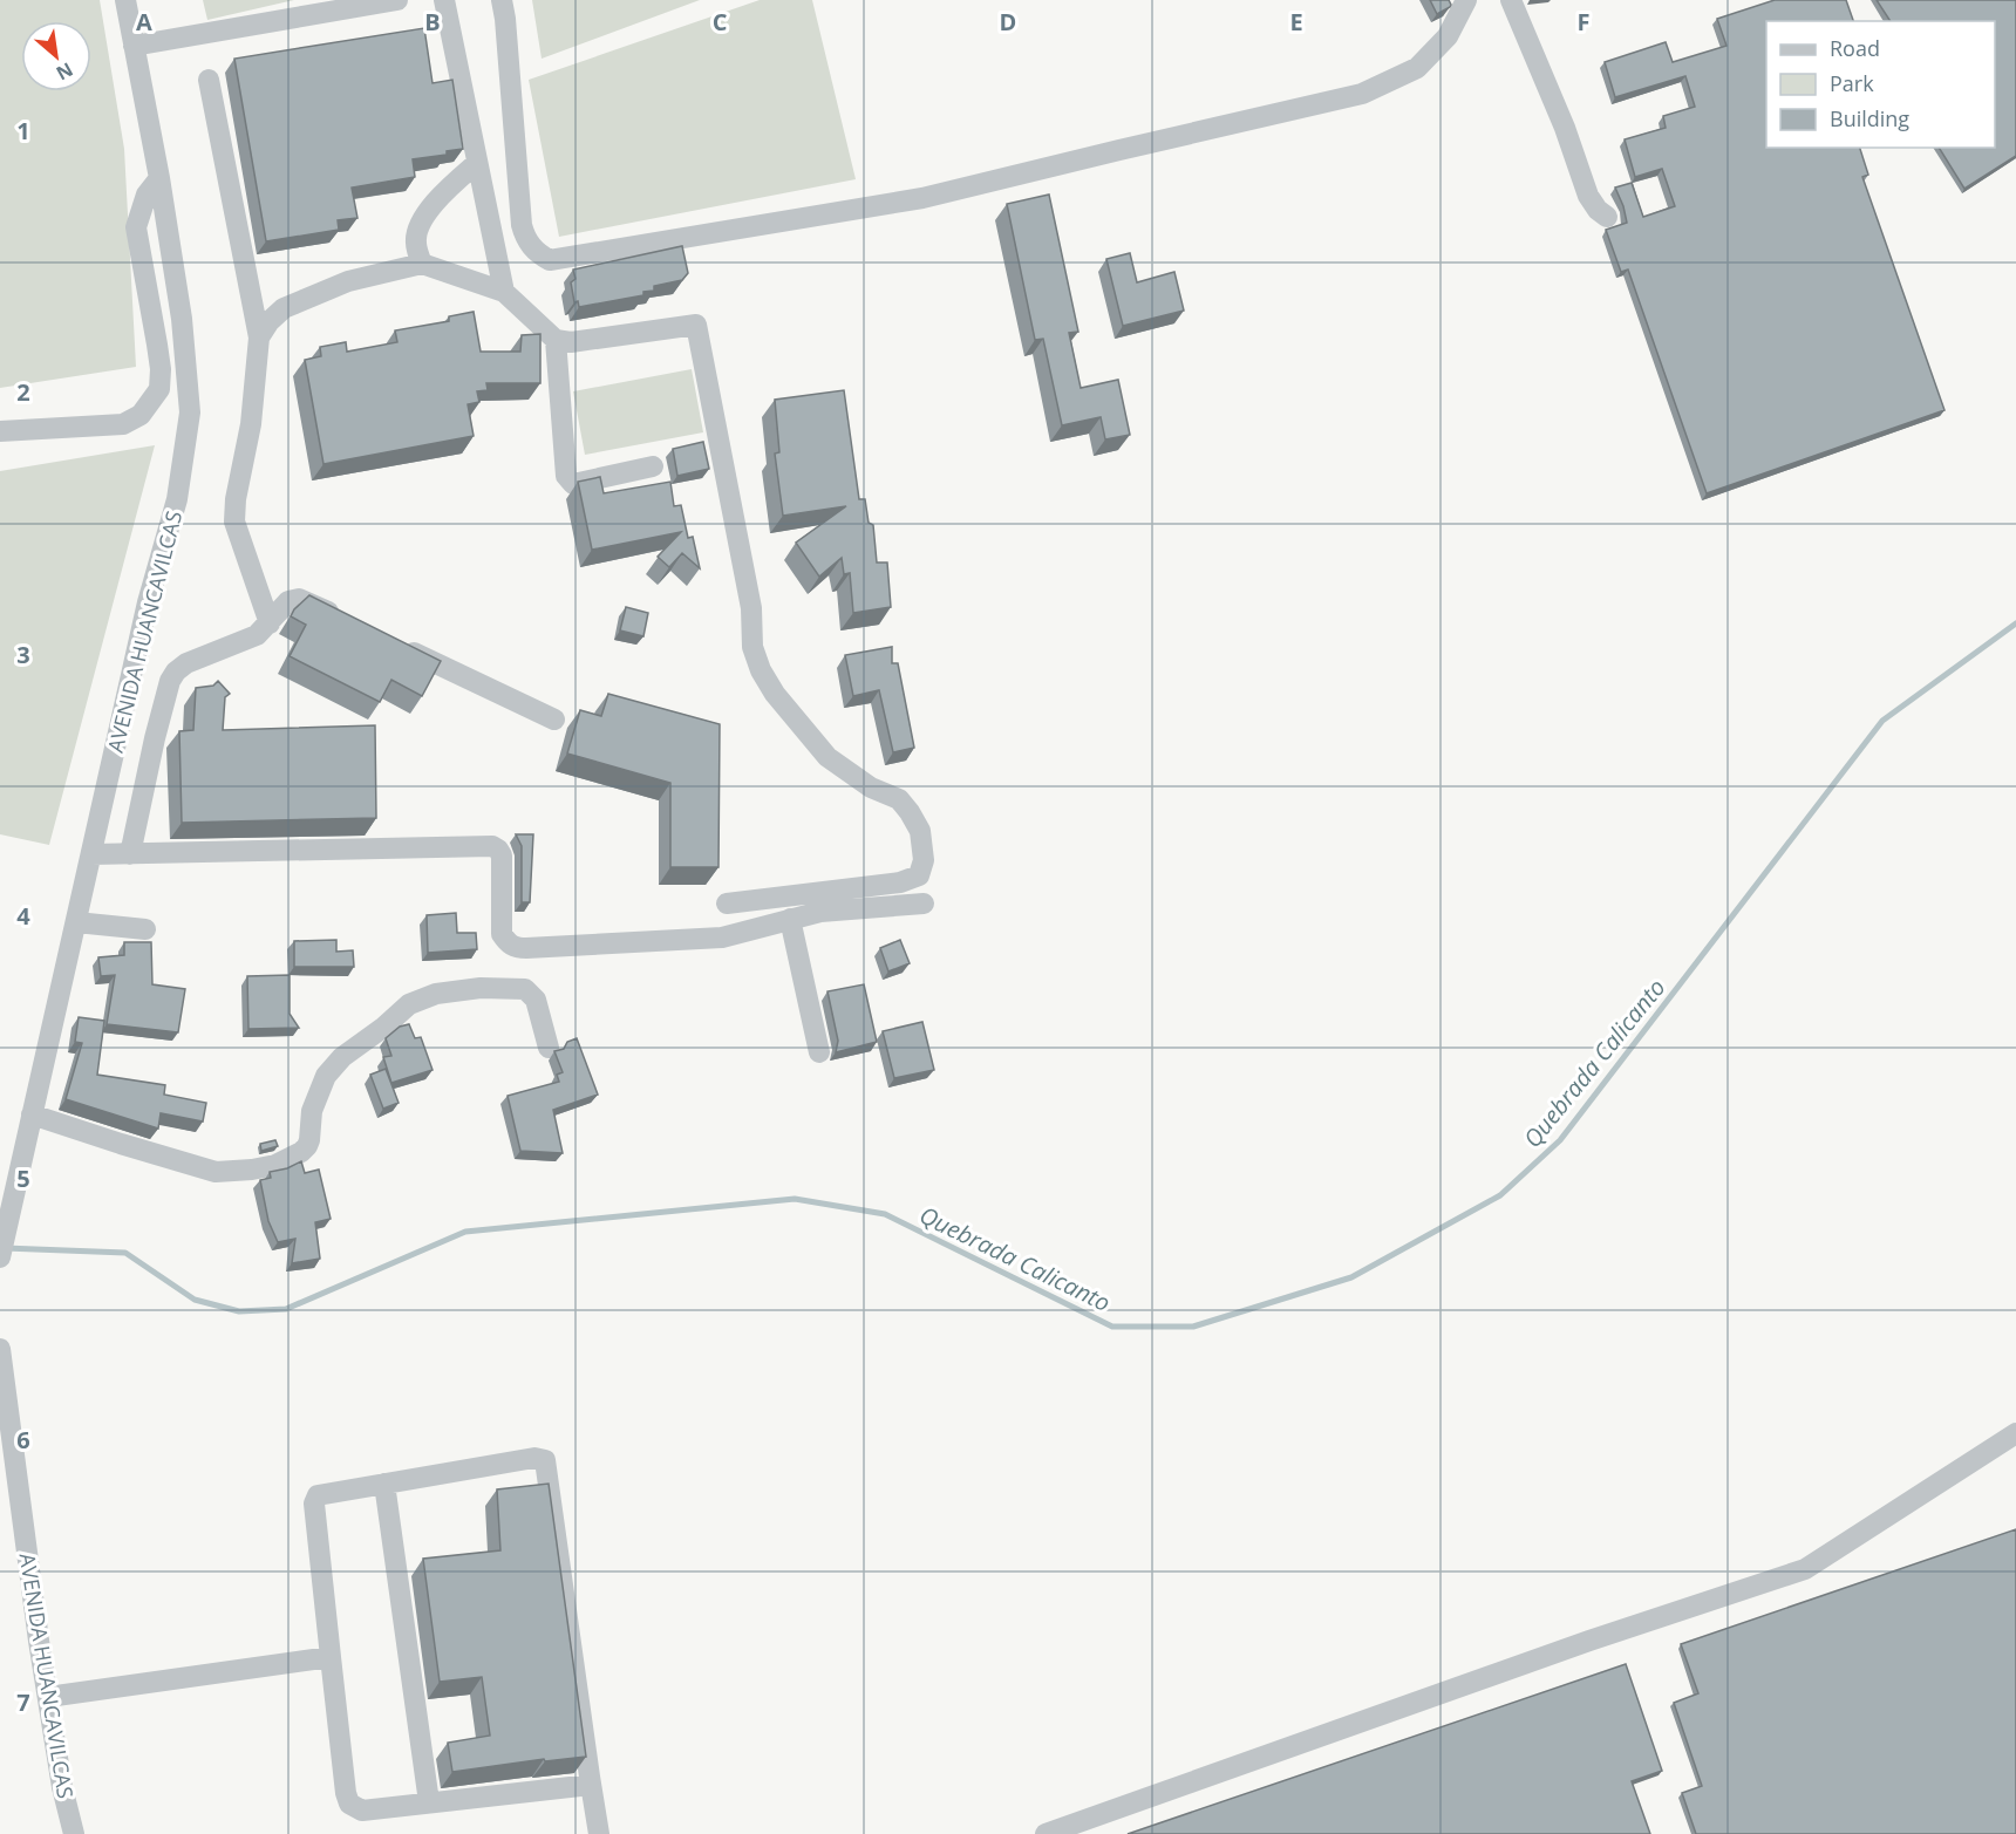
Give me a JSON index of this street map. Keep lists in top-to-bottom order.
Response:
{
  "streets": {
    "street": ["AVENIDA HUANCAVILCAS"]
  },
  "water": ["Quebrada Calicanto"],
  "legend": ["Road", "Park", "Building"],
  "north": "bottom right",
  "grid": {
    "columns": [
      "A",
      "B",
      "C",
      "D",
      "E",
      "F"
    ],
    "rows": [
      "1",
      "2",
      "3",
      "4",
      "5",
      "6",
      "7"
    ]
  }
}
